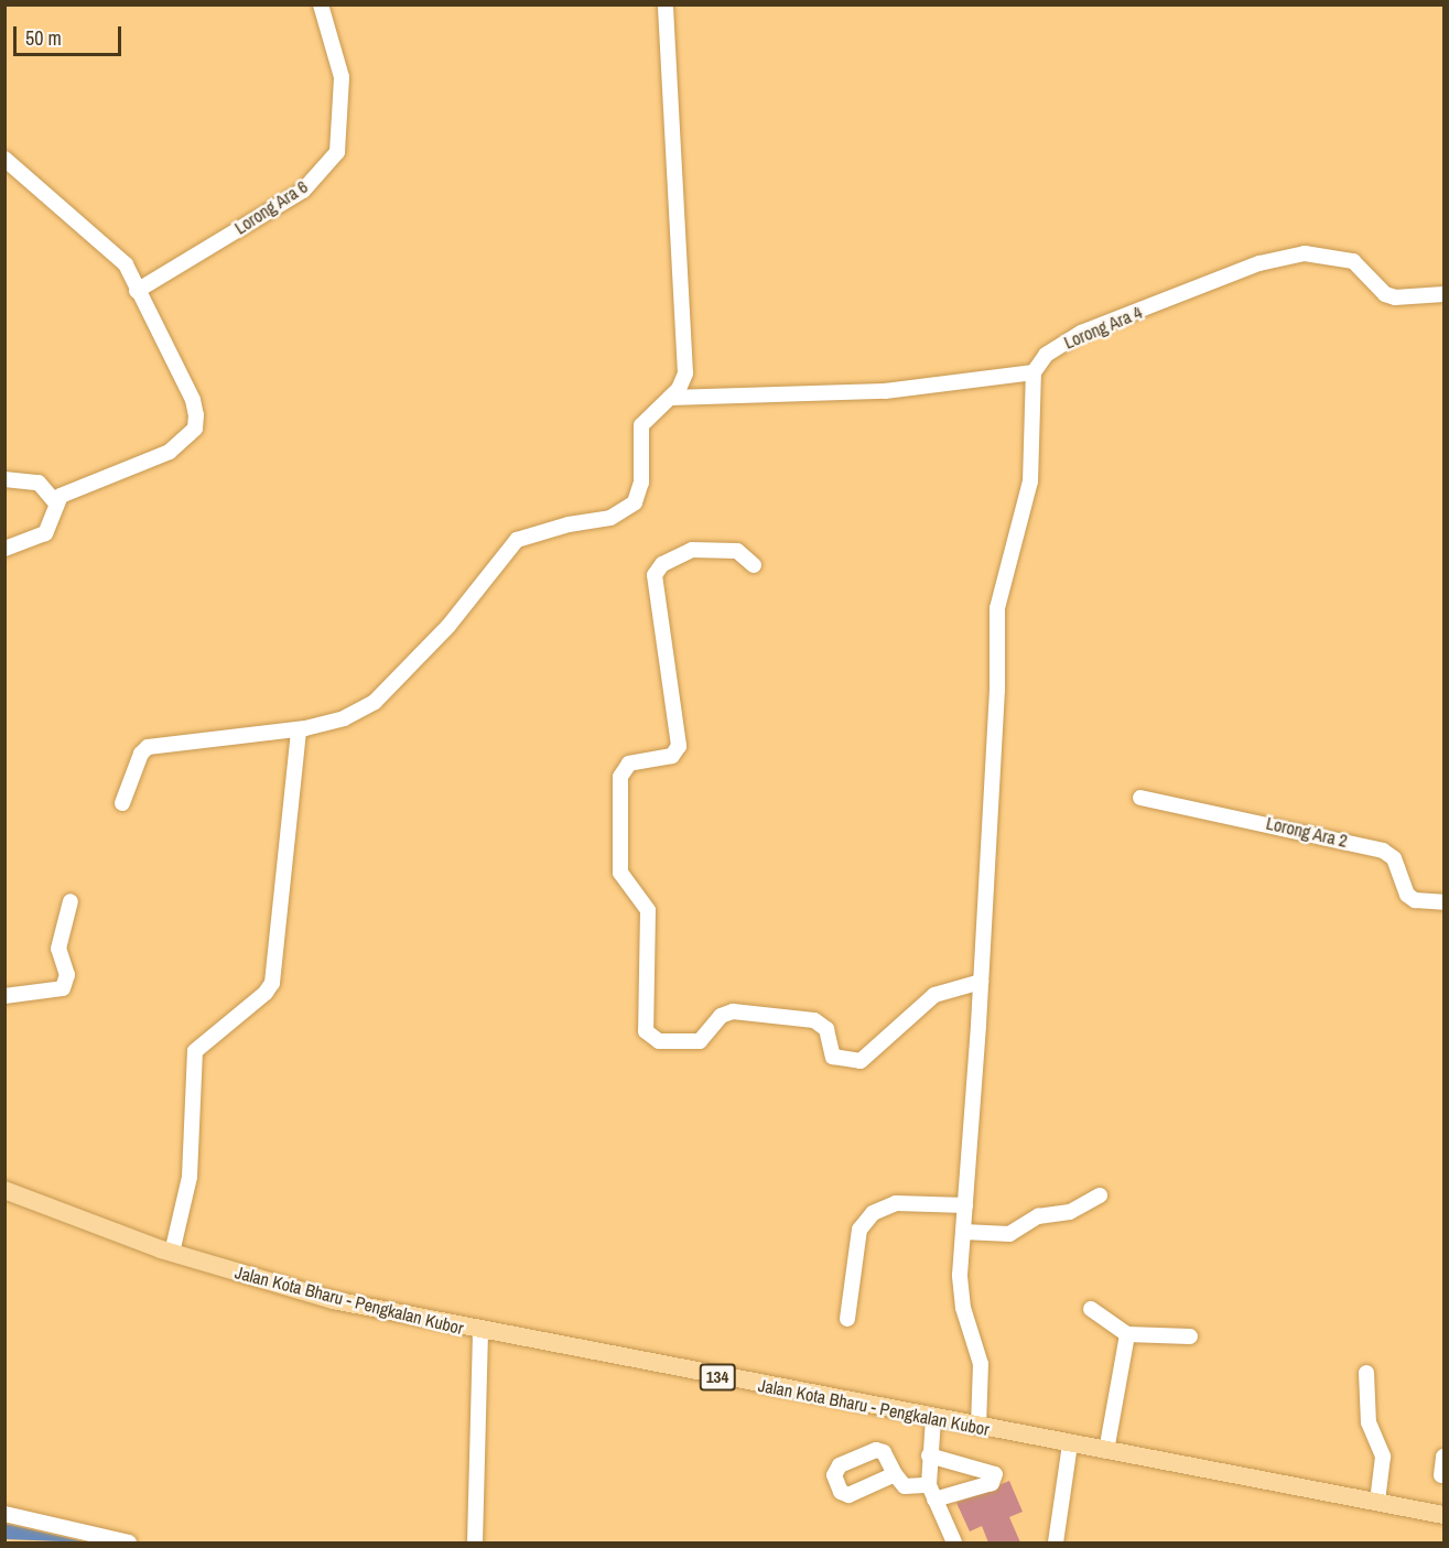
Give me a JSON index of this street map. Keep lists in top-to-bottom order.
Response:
{
  "streets": {
    "main road": ["Jalan Kota Bharu - Pengkalan Kubor", "134"],
    "street": ["Lorong Ara 6", "Lorong Ara 4", "Lorong Ara 2"]
  },
  "scale_bar": "50 m"
}
